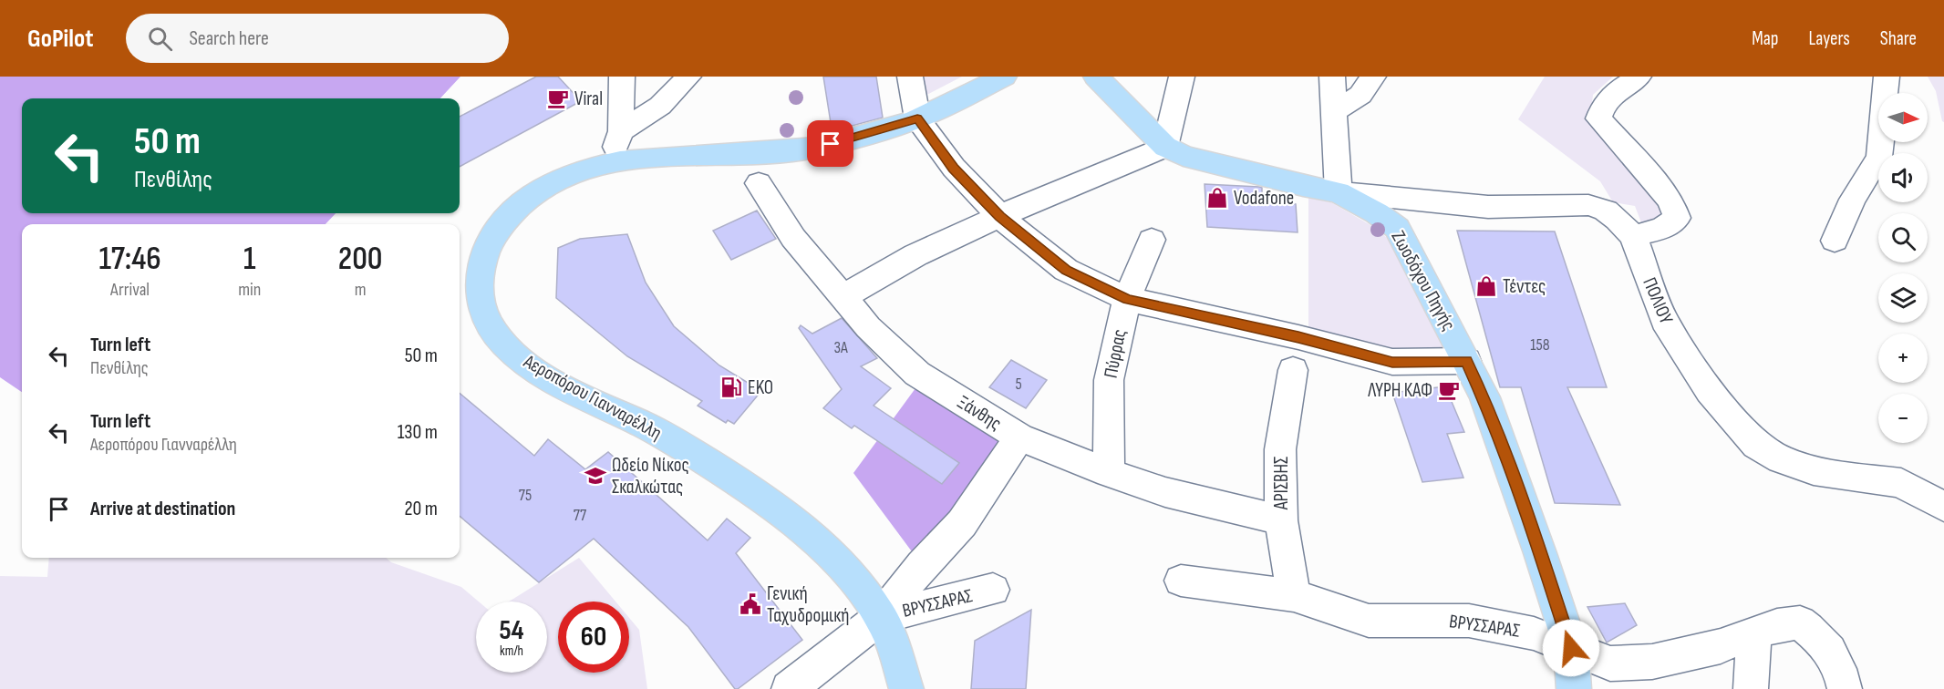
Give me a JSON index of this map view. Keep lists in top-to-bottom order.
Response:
{
  "streets": {
    "main road": ["Ζωοδόχου Πηγής", "Αεροπόρου Γιανναρέλλη"],
    "street": [
      "ΠΟΛΙΟΥ",
      "Πύρρας",
      "Ξάνθης",
      "ΑΡΙΣΒΗΣ",
      "ΒΡΥΣΣΑΡΑΣ"
    ]
  },
  "crossings": [
    ["Ζωοδόχου Πηγής", "ΠΟΛΙΟΥ"],
    ["Ζωοδόχου Πηγής", "ΒΡΥΣΣΑΡΑΣ"],
    ["Πύρρας", "Ξάνθης"],
    ["Αεροπόρου Γιανναρέλλη", "ΒΡΥΣΣΑΡΑΣ"],
    ["Ξάνθης", "ΑΡΙΣΒΗΣ"],
    ["ΑΡΙΣΒΗΣ", "ΒΡΥΣΣΑΡΑΣ"]
  ],
  "places": {
    "cafe": ["Viral", "ΛΥΡΗ ΚΑΦ"],
    "shop": ["Vodafone", "Τέντες"],
    "fuel station": ["EKO"],
    "school or university": ["Ωδείο Νίκος Σκαλκώτας"],
    "public building": ["Γενική Ταχυδρομική"]
  },
  "house_numbers": [
    "158",
    "3Α",
    "5",
    "75",
    "77"
  ],
  "north": "right",
  "page": {
    "header": "GoPilot",
    "search": "Search here",
    "nav": ["Map", "Layers", "Share"],
    "map_buttons": ["+", "−"],
    "turn": ["50 m", "Πενθίλης"],
    "eta": [
      "17:46",
      "Arrival",
      "1",
      "min",
      "200",
      "m"
    ],
    "list": [
      {
        "name": "Turn left",
        "note": "Πενθίλης",
        "value": "50 m"
      },
      {
        "name": "Turn left",
        "note": "Αεροπόρου Γιανναρέλλη",
        "value": "130 m"
      },
      {
        "name": "Arrive at destination",
        "value": "20 m"
      }
    ],
    "speed": "54 km/h",
    "limit": "60"
  }
}
